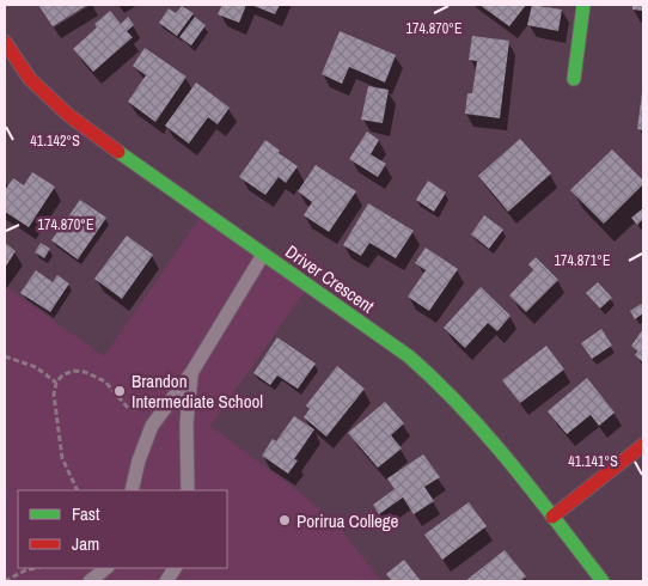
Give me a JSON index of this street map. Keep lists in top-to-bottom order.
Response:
{
  "streets": {
    "street": ["Driver Crescent"]
  },
  "places": ["Brandon Intermediate School", "Porirua College"],
  "legend": ["Fast", "Jam"],
  "coordinates": [
    "174.870°E",
    "41.142°S",
    "174.871°E",
    "41.141°S"
  ]
}
